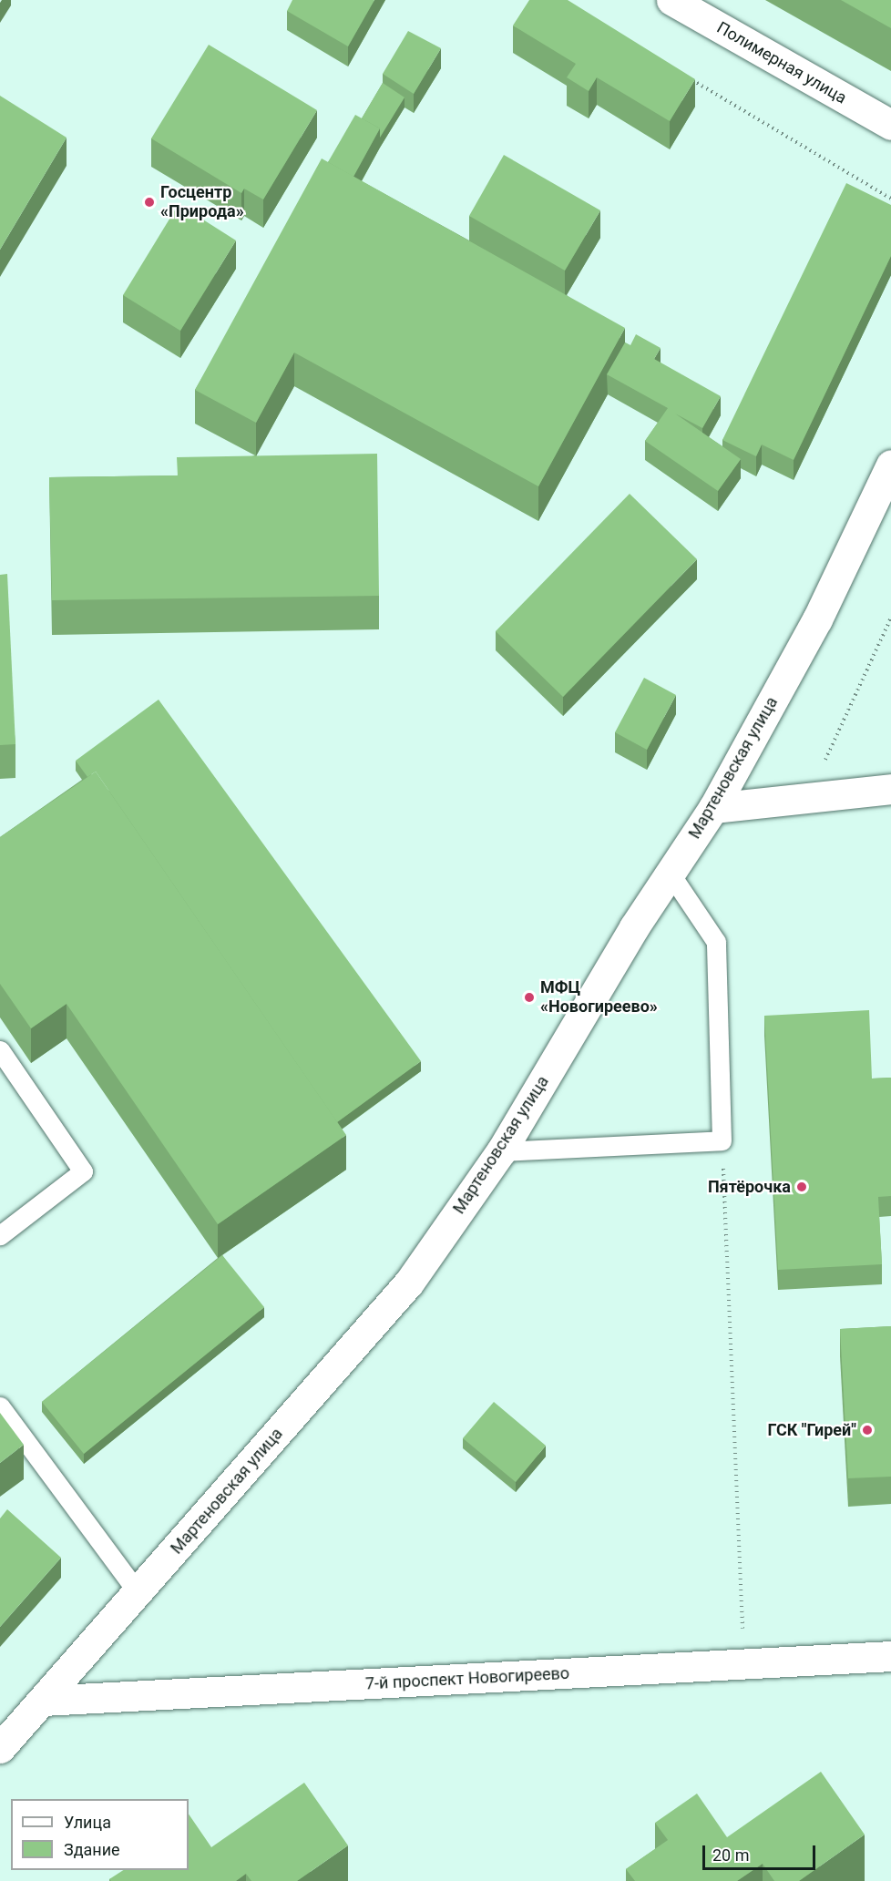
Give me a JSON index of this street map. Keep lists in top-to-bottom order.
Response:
{
  "streets": {
    "street": ["Полимерная улица", "Мартеновская улица", "7-й проспект Новогиреево"]
  },
  "crossings": [
    ["Мартеновская улица", "7-й проспект Новогиреево"]
  ],
  "places": [
    "Госцентр «Природа»",
    "МФЦ «Новогиреево»",
    "Пятёрочка",
    "ГСК \"Гирей\""
  ],
  "legend": ["Улица", "Здание"],
  "scale_bar": "20 m"
}
